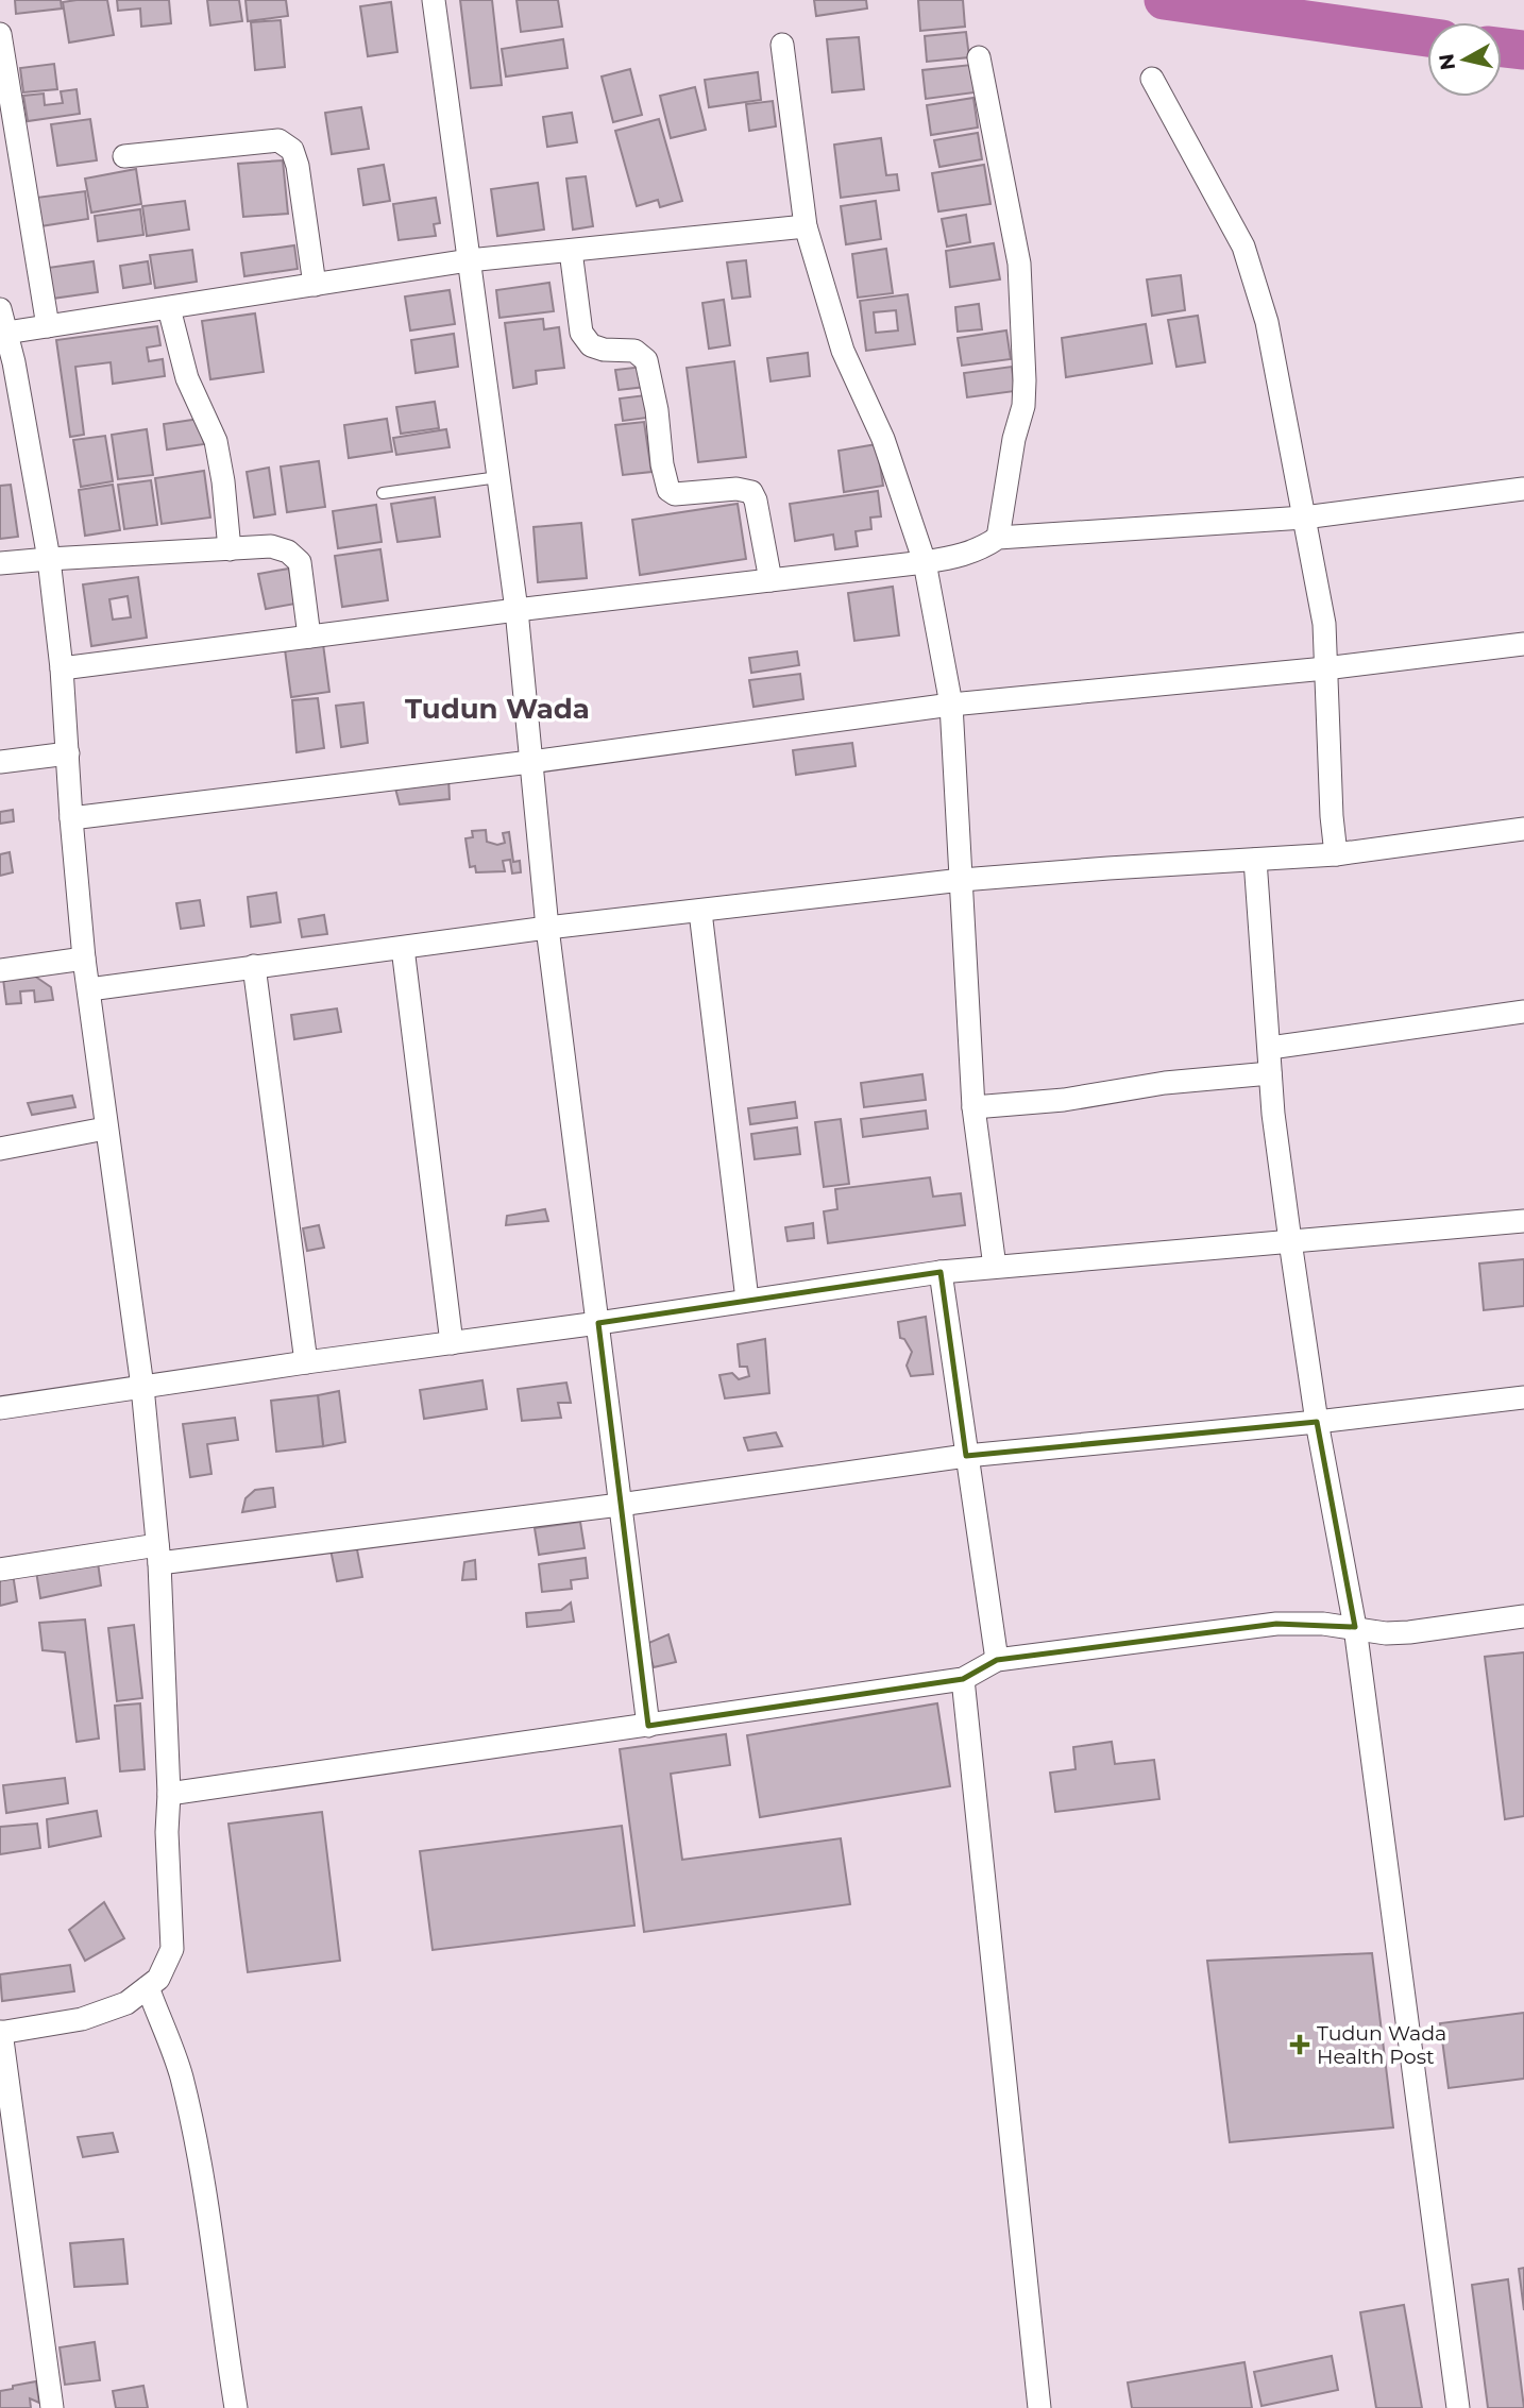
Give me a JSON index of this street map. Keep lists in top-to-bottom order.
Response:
{
  "districts": ["Tudun Wada"],
  "places": {
    "health": ["Tudun Wada Health Post"]
  },
  "north": "left"
}
